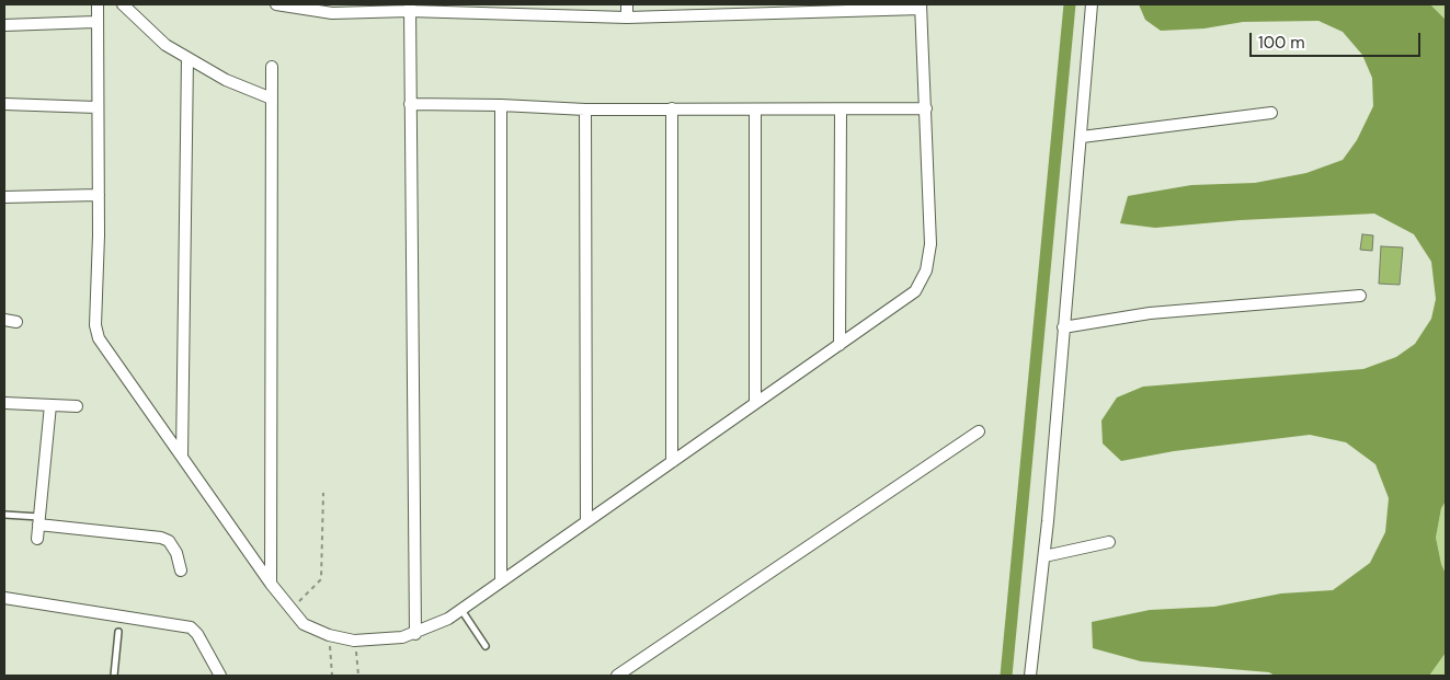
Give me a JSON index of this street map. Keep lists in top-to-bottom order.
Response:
{
  "scale_bar": "100 m"
}
